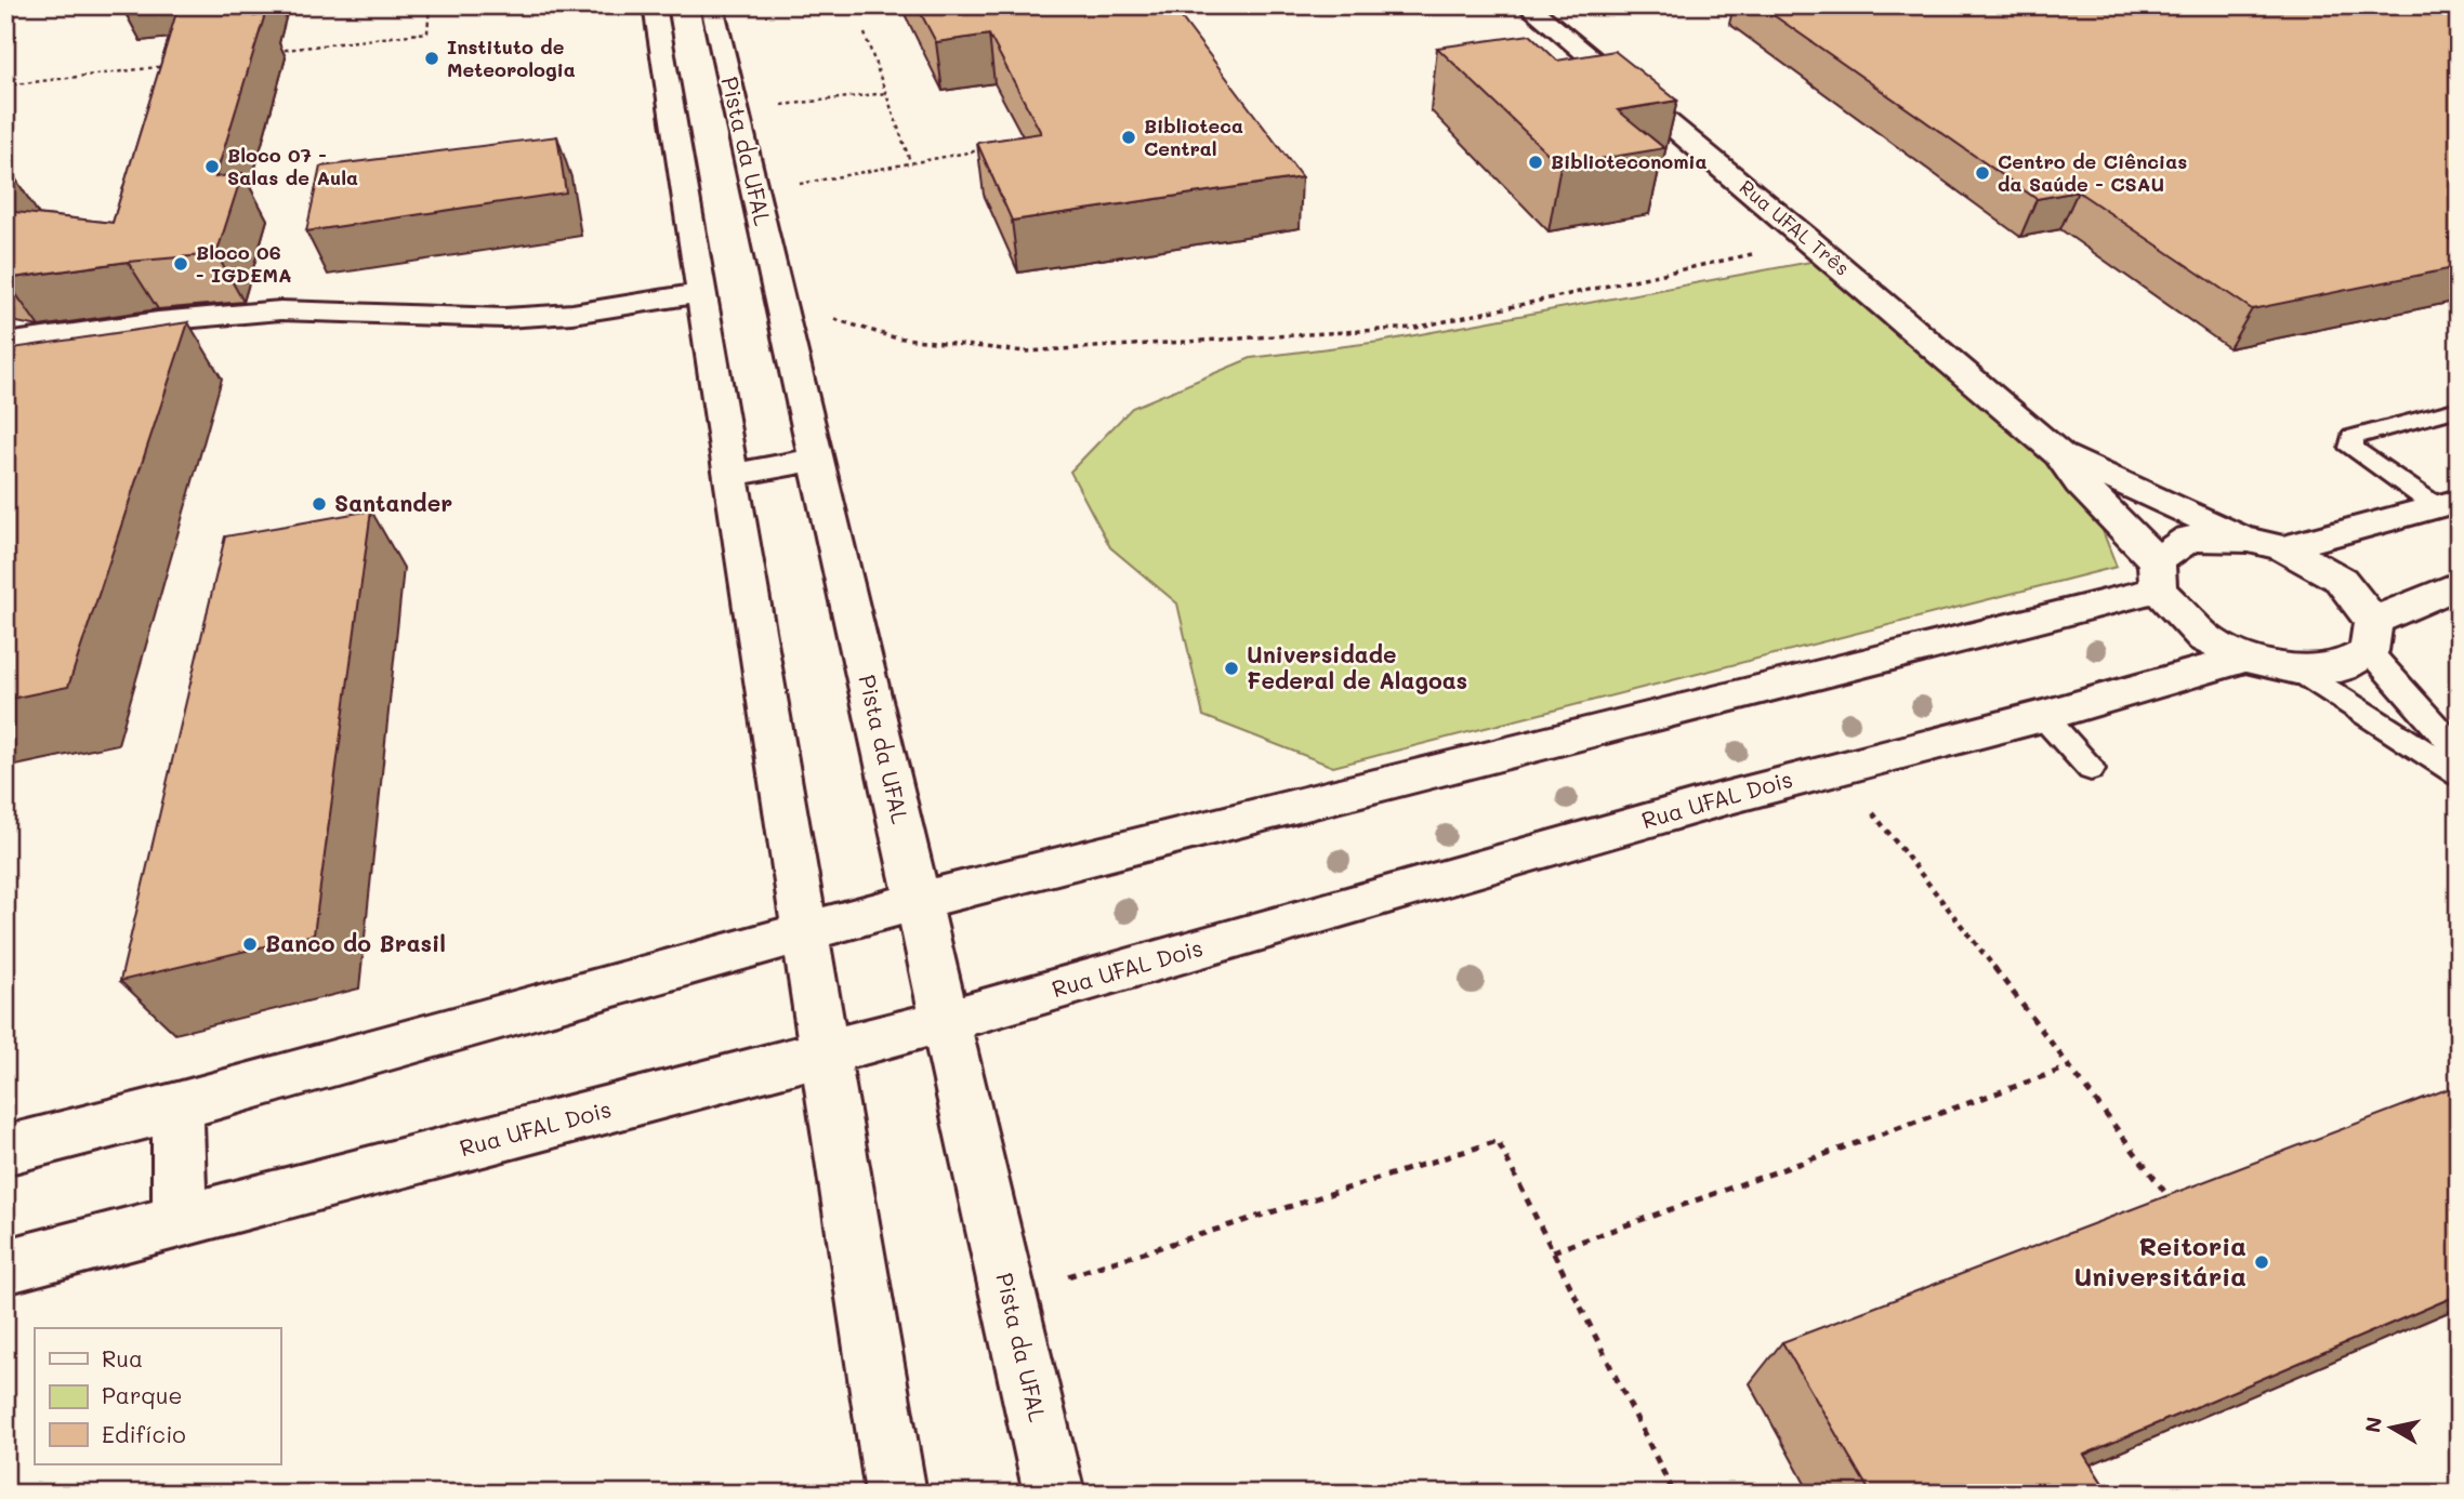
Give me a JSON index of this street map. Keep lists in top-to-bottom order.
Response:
{
  "streets": {
    "street": ["Pista da UFAL", "Rua UFAL Três", "Rua UFAL Dois"]
  },
  "crossings": [
    ["Pista da UFAL", "Rua UFAL Dois"],
    ["Rua UFAL Três", "Rua UFAL Dois"]
  ],
  "places": [
    "Instituto de Meteorologia",
    "Biblioteca Central",
    "Biblioteconomia",
    "Bloco 07 - Salas de Aula",
    "Centro de Ciências da Saúde - CSAU",
    "Bloco 06 - IGDEMA",
    "Santander",
    "Universidade Federal de Alagoas",
    "Banco do Brasil",
    "Reitoria Universitária"
  ],
  "legend": ["Rua", "Parque", "Edifício"],
  "north": "left"
}
